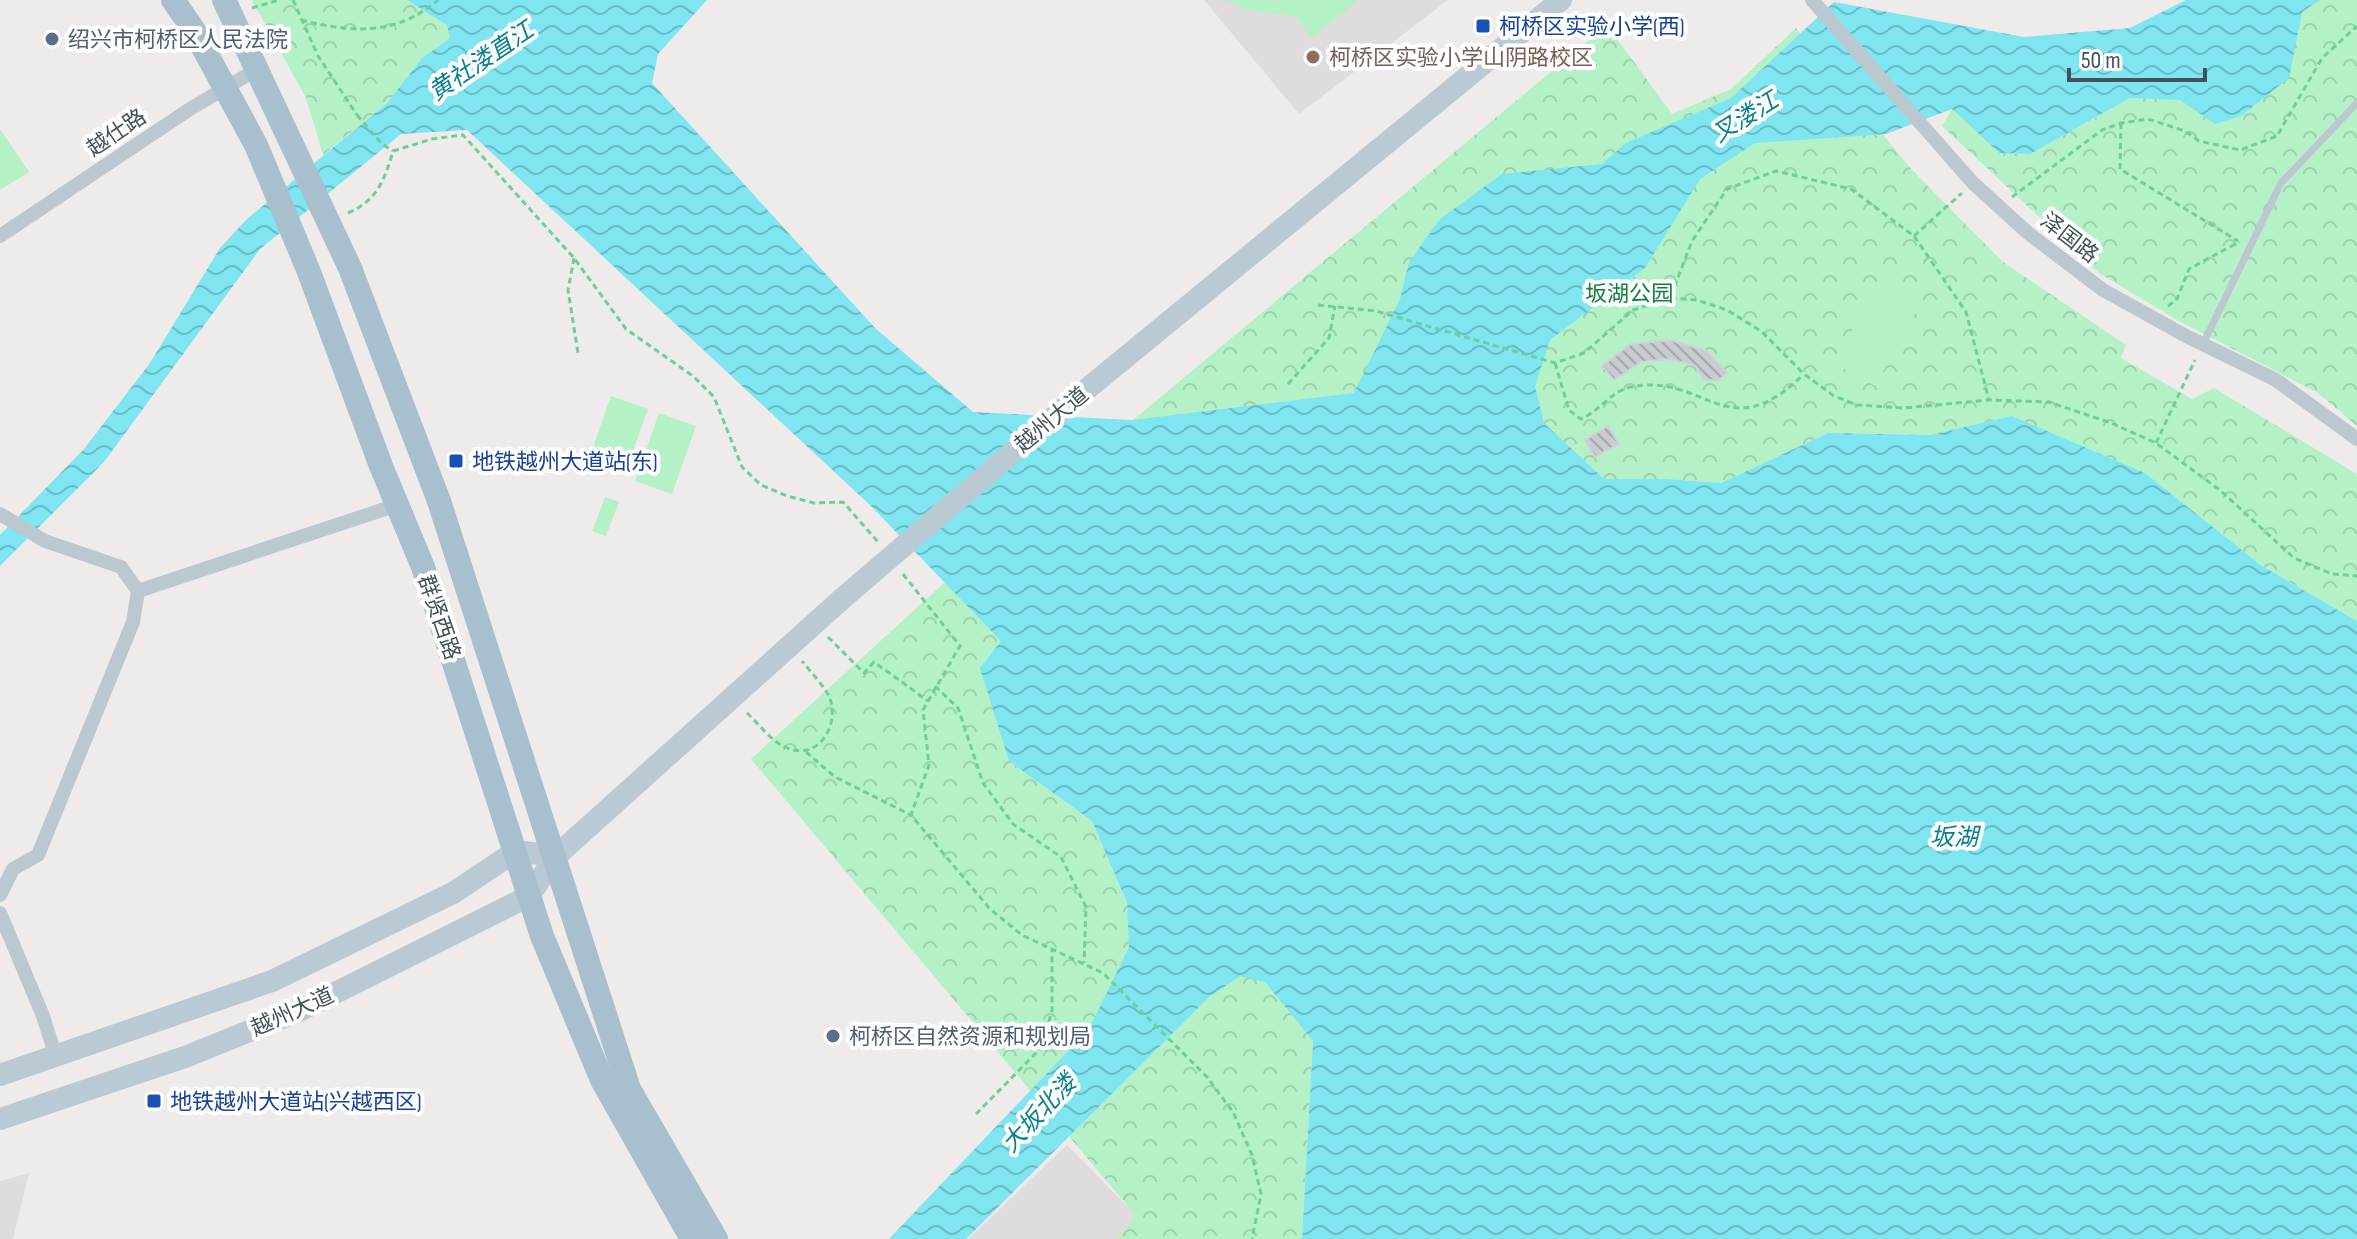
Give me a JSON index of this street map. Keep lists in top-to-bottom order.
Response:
{
  "streets": {
    "main road": ["群贤西路"],
    "street": ["越仕路", "泽国路", "越州大道"]
  },
  "crossings": [
    ["越仕路", "群贤西路"],
    ["越州大道", "群贤西路"]
  ],
  "water": [
    "黄社溇直江",
    "叉溇江",
    "坂湖",
    "大坂北溇"
  ],
  "parks": ["坂湖公园"],
  "places": {
    "transit": ["柯桥区实验小学(西)", "地铁越州大道站(东)", "地铁越州大道站(兴越西区)"],
    "other": ["绍兴市柯桥区人民法院", "柯桥区实验小学山阴路校区", "柯桥区自然资源和规划局"]
  },
  "scale_bar": "50 m"
}
